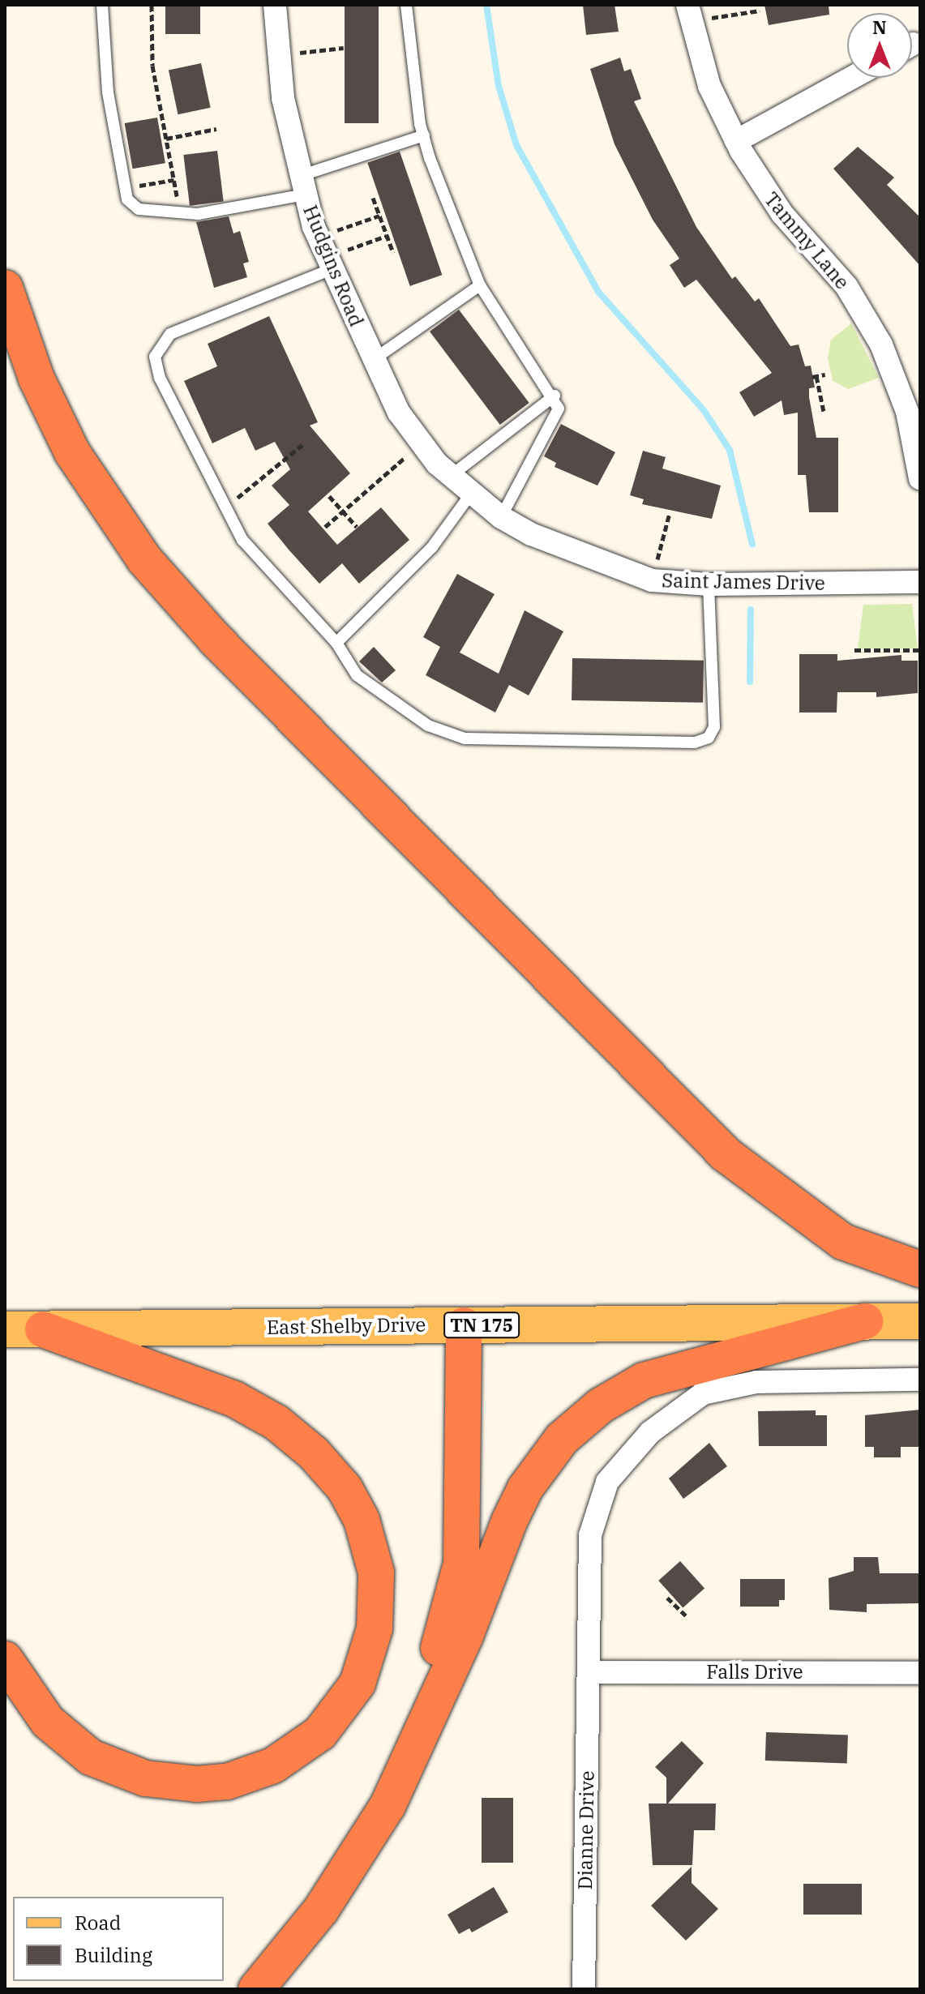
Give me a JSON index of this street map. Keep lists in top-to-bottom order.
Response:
{
  "streets": {
    "main road": ["TN 175", "East Shelby Drive"],
    "street": [
      "Tammy Lane",
      "Hudgins Road",
      "Saint James Drive",
      "Falls Drive",
      "Dianne Drive"
    ]
  },
  "crossings": [
    ["Hudgins Road", "Saint James Drive"],
    ["Falls Drive", "Dianne Drive"]
  ],
  "legend": ["Road", "Building"],
  "north": "top"
}
